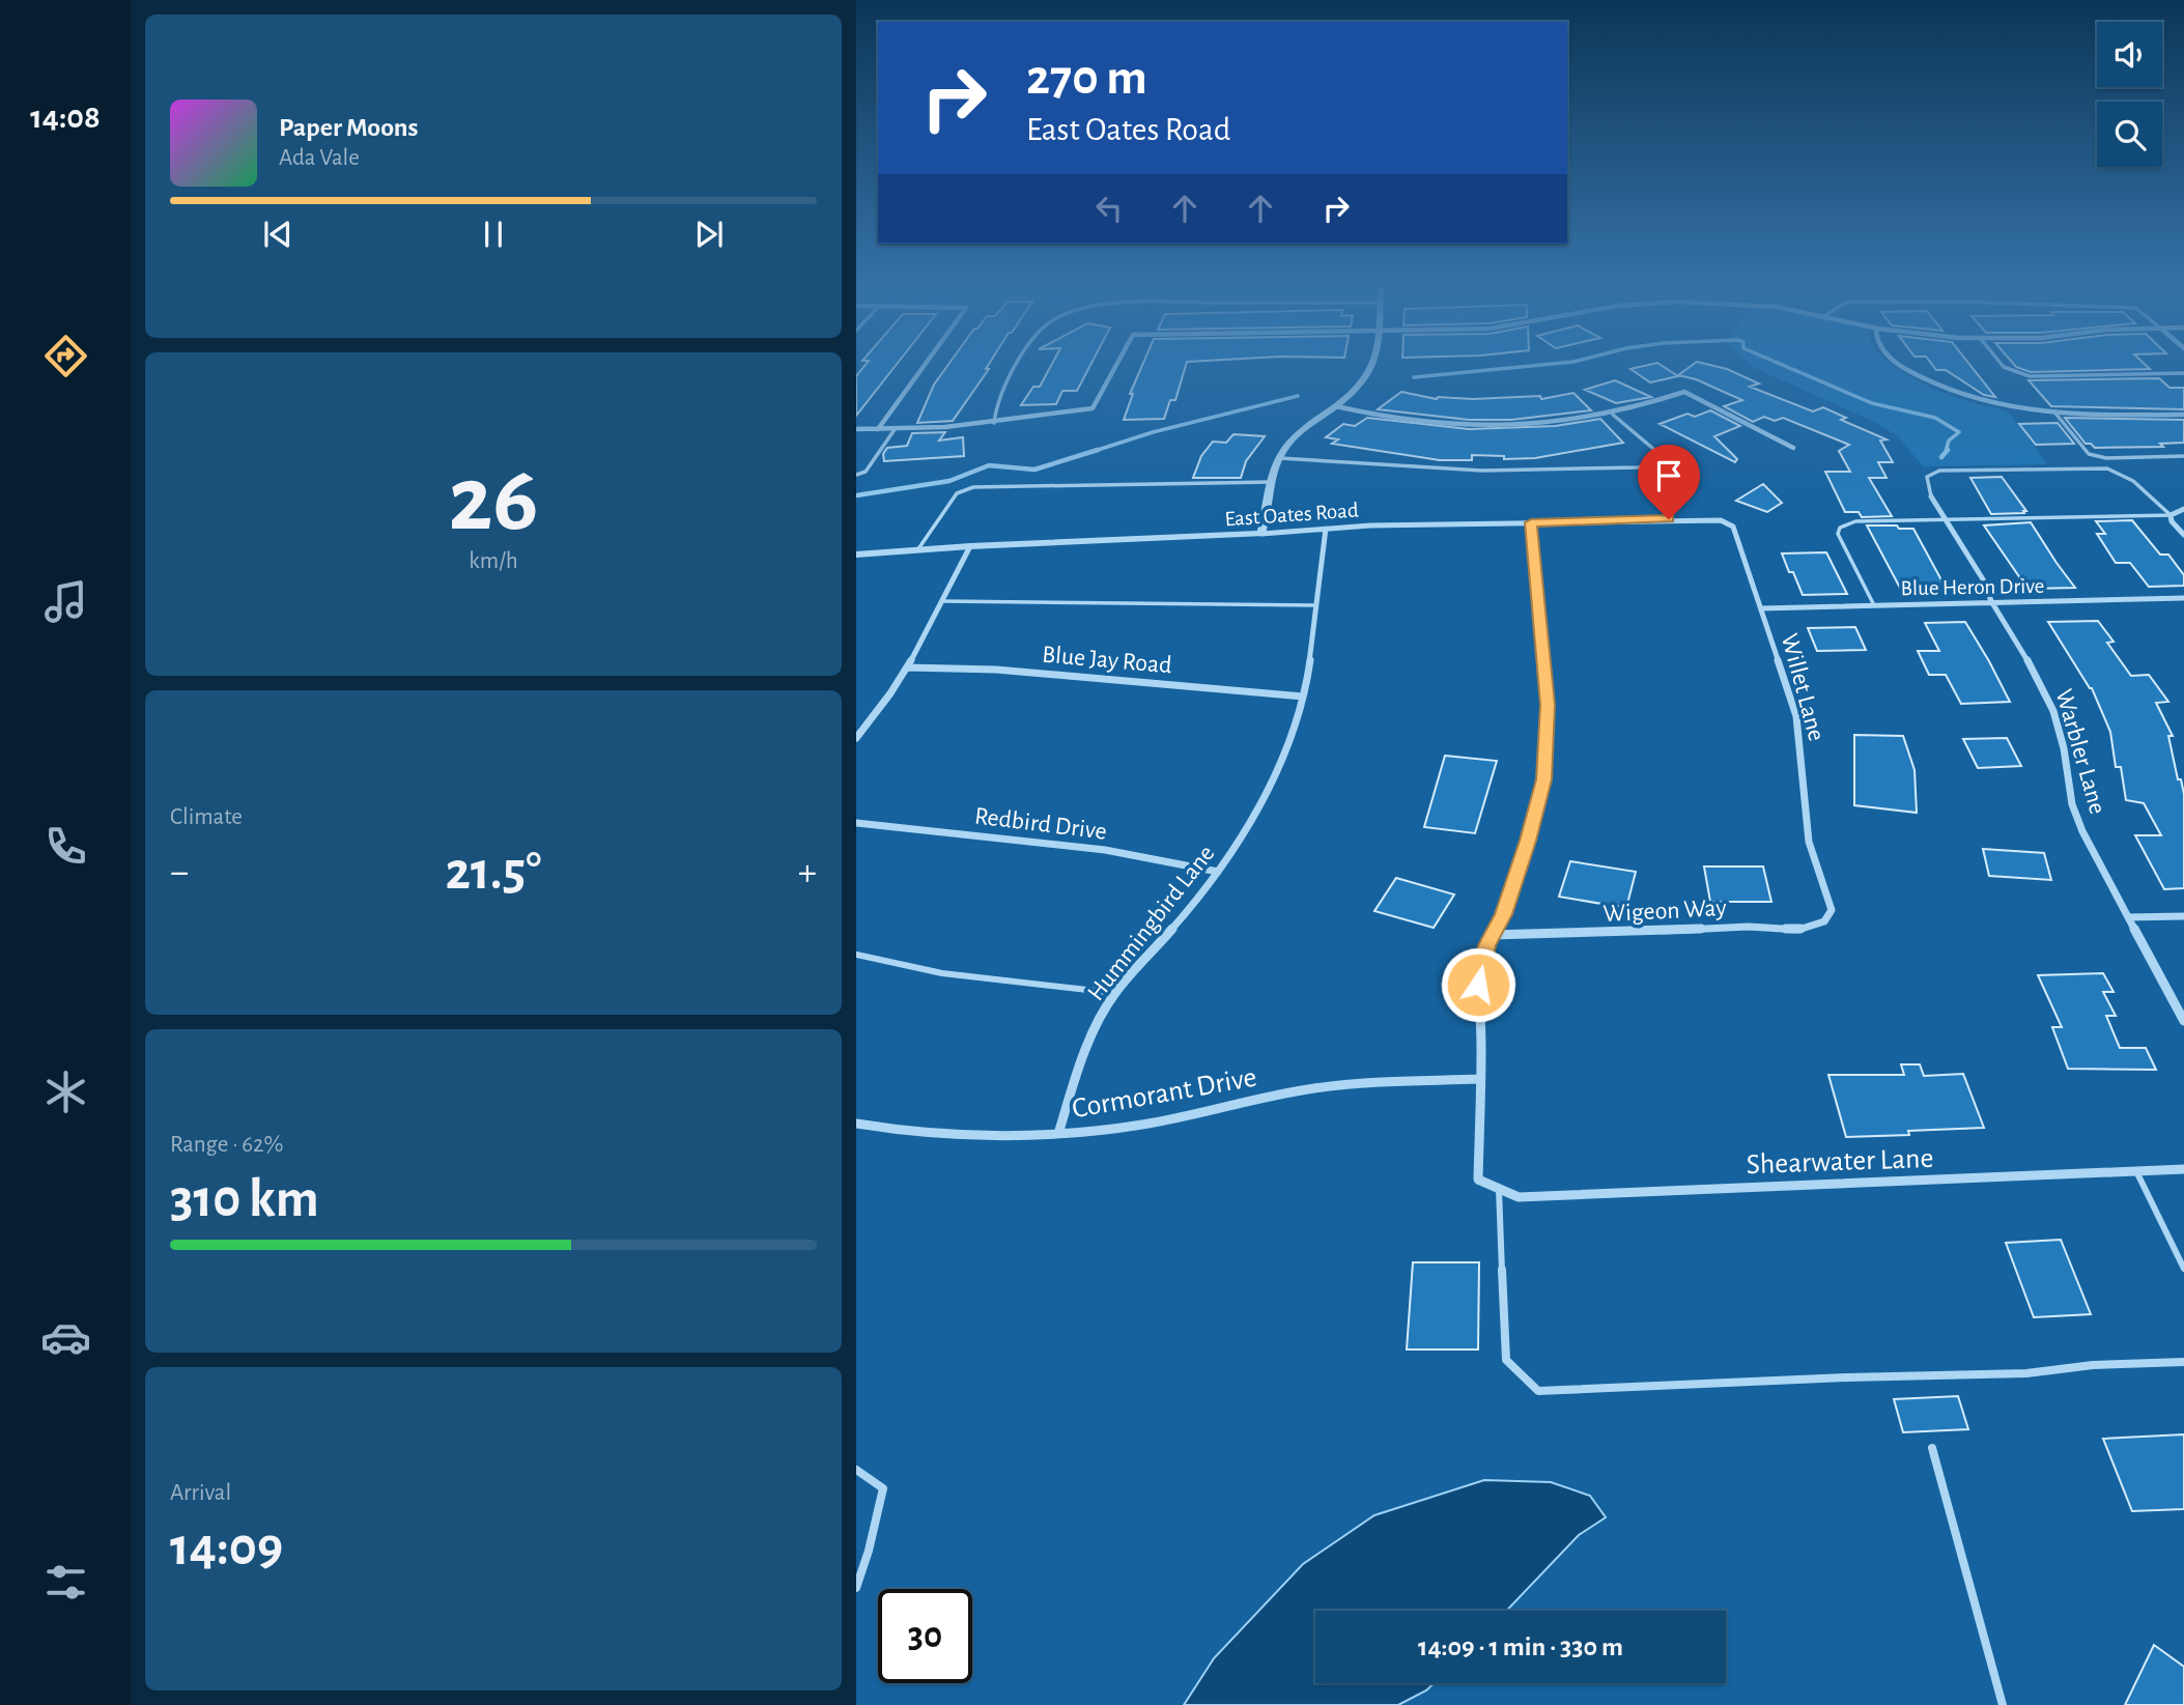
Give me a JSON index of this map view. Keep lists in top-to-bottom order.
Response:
{
  "streets": {
    "street": [
      "East Oates Road",
      "Blue Heron Drive",
      "Blue Jay Road",
      "Willet Lane",
      "Warbler Lane",
      "Redbird Drive",
      "Wigeon Way",
      "Hummingbird Lane",
      "Cormorant Drive",
      "Shearwater Lane"
    ]
  },
  "crossings": [
    ["East Oates Road", "Willet Lane"],
    ["East Oates Road", "Hummingbird Lane"],
    ["Blue Heron Drive", "Willet Lane"],
    ["Blue Heron Drive", "Warbler Lane"],
    ["Blue Jay Road", "Hummingbird Lane"],
    ["Willet Lane", "Wigeon Way"],
    ["Redbird Drive", "Hummingbird Lane"],
    ["Hummingbird Lane", "Cormorant Drive"]
  ],
  "page": {
    "tabs": "14:08",
    "turn": ["270 m", "East Oates Road"],
    "song": ["Paper Moons", "Ada Vale"],
    "tile": [
      ["26", "km/h"],
      "Climate",
      ["Range · 62%", "310 km"],
      ["Arrival", "14:09"]
    ],
    "heat": ["−", "21.5°", "+"],
    "limit": "30",
    "trip": "14:09 · 1 min · 330 m"
  }
}
